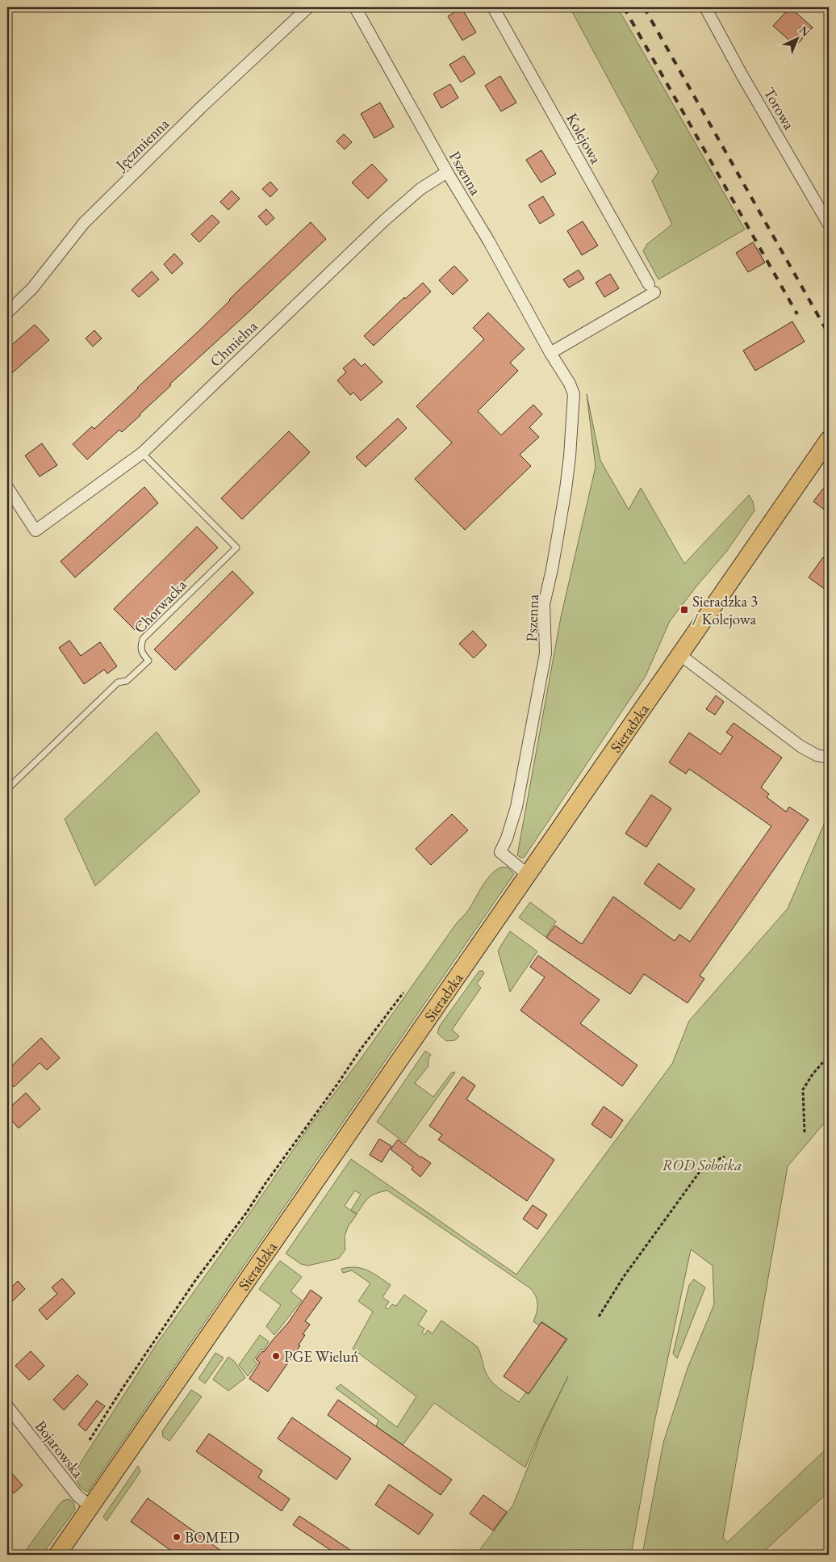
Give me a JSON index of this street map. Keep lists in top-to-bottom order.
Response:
{
  "streets": {
    "main road": ["Sieradzka"],
    "street": [
      "Torowa",
      "Kolejowa",
      "Jęczmienna",
      "Pszenna",
      "Chmielna",
      "Bojarowska"
    ],
    "lane": ["Chorwacka"]
  },
  "crossings": [
    ["Kolejowa", "Pszenna"],
    ["Pszenna", "Chmielna"],
    ["Pszenna", "Sieradzka"],
    ["Chmielna", "Chorwacka"],
    ["Sieradzka", "Bojarowska"]
  ],
  "parks": ["ROD Sobótka"],
  "places": {
    "transit": ["Sieradzka 3 / Kolejowa"],
    "other": ["PGE Wieluń", "BOMED"]
  },
  "north": "top right"
}
